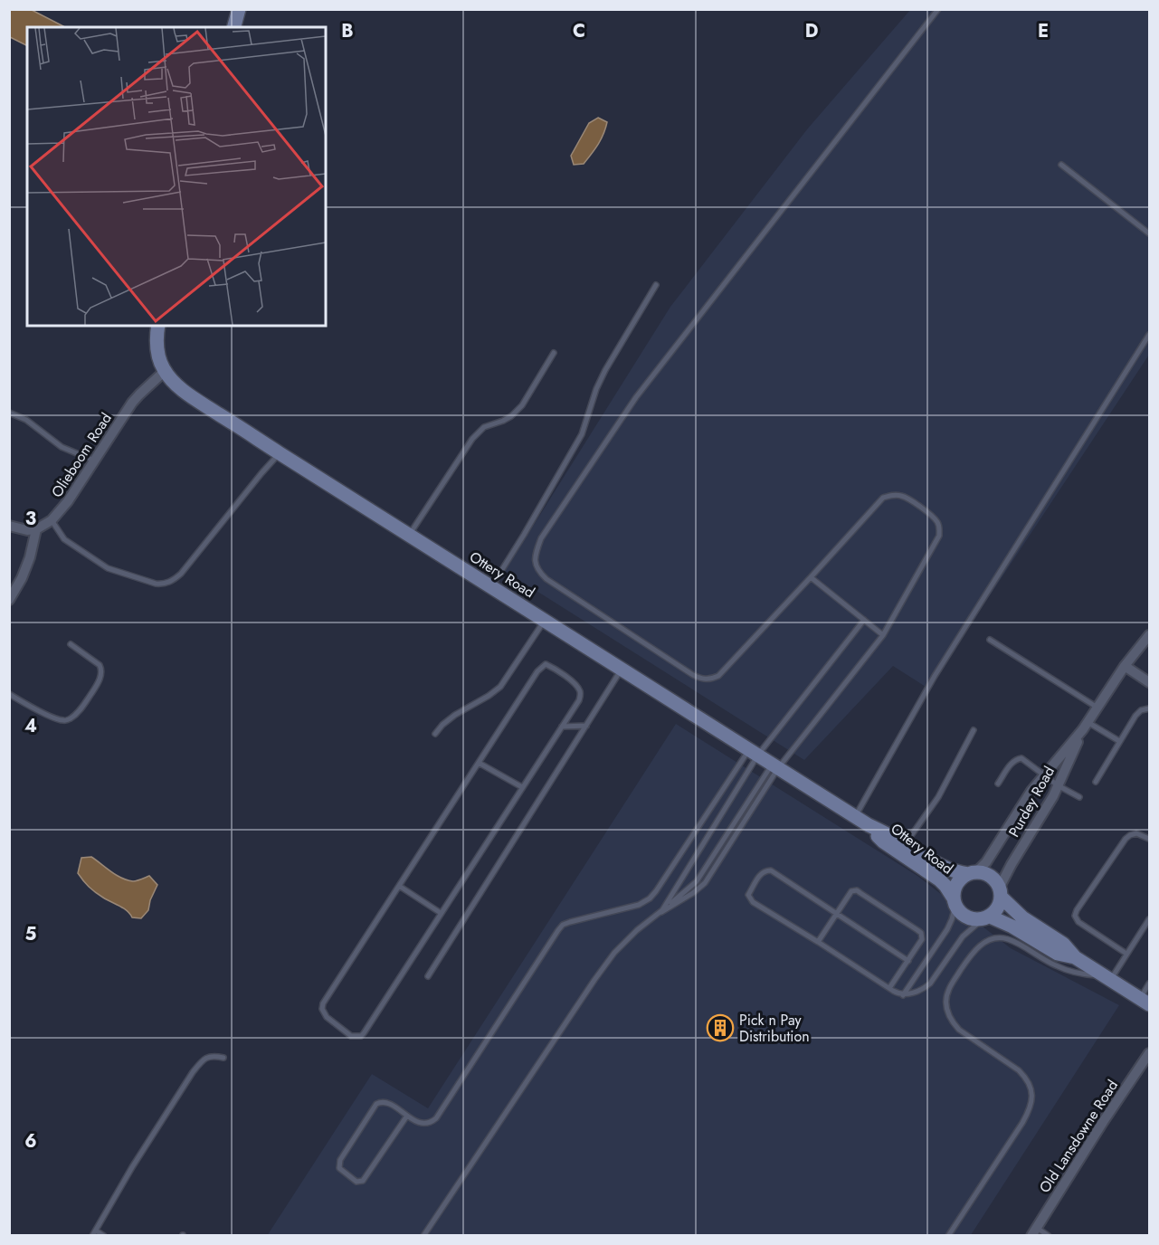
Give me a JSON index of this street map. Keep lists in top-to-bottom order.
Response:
{
  "streets": {
    "street": [
      "Olieboom Road",
      "Ottery Road",
      "Purdey Road",
      "Old Lansdowne Road"
    ]
  },
  "crossings": [
    ["Olieboom Road", "Ottery Road"],
    ["Ottery Road", "Purdey Road"]
  ],
  "places": {
    "building": ["Pick n Pay Distribution"]
  },
  "grid": {
    "columns": [
      "B",
      "C",
      "D",
      "E"
    ],
    "rows": [
      "3",
      "4",
      "5",
      "6"
    ]
  }
}
